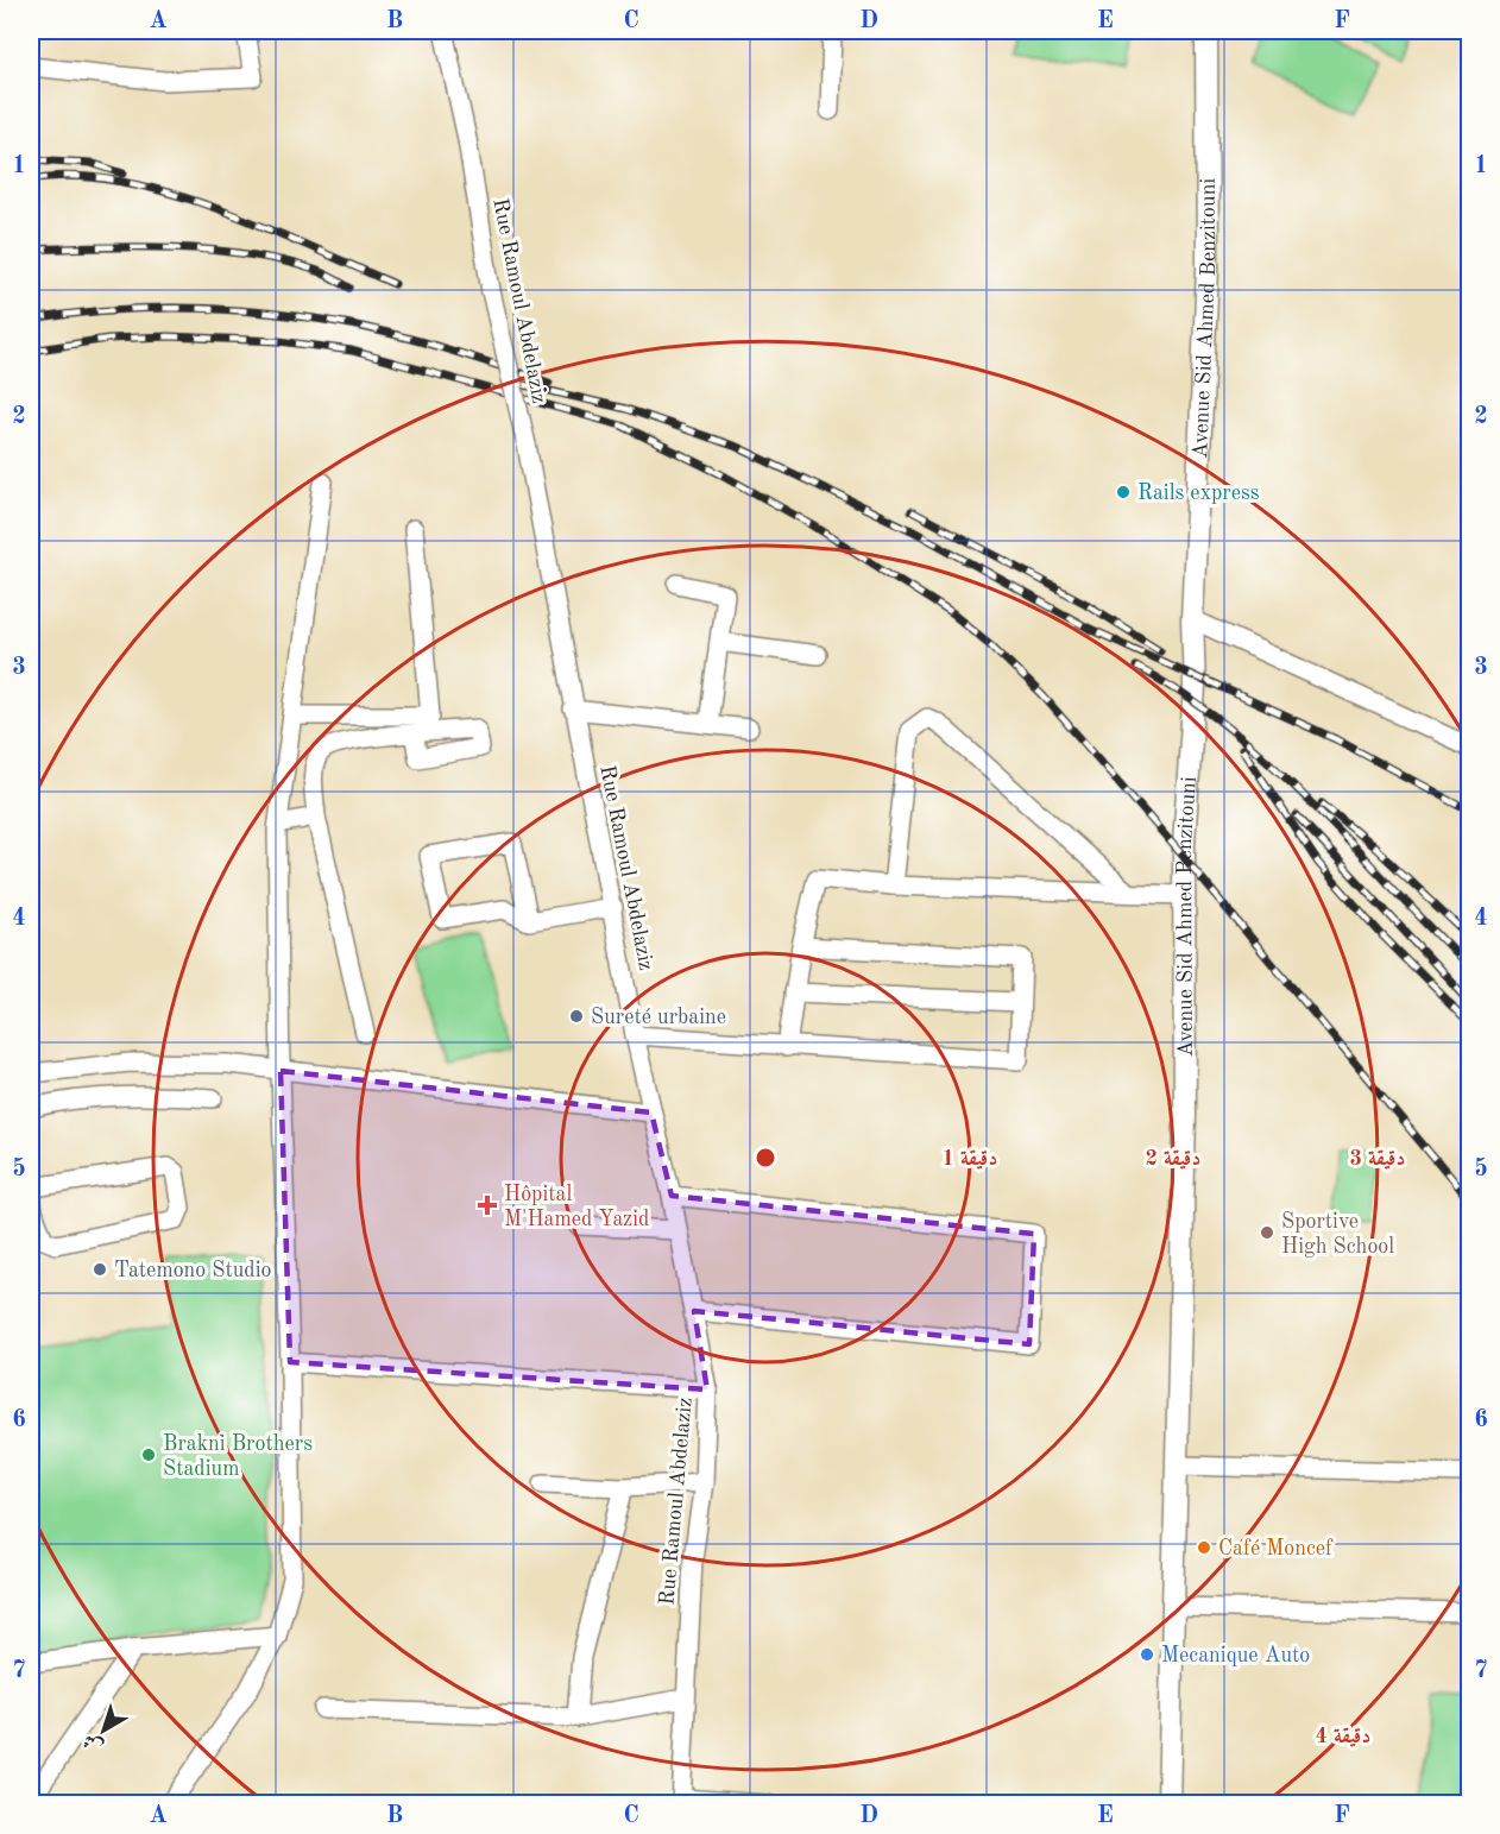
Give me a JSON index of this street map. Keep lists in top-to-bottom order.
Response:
{
  "streets": {
    "main road": ["Avenue Sid Ahmed Benzitouni"],
    "street": ["Rue Ramoul Abdelaziz"]
  },
  "places": {
    "other": [
      "Rails express",
      "Sureté urbaine",
      "Sportive High School",
      "Tatemono Studio",
      "Brakni Brothers Stadium",
      "Café Moncef",
      "Mecanique Auto"
    ],
    "health": ["Hôpital M'Hamed Yazid"]
  },
  "north": "bottom left",
  "grid": {
    "columns": [
      "A",
      "B",
      "C",
      "D",
      "E",
      "F"
    ],
    "rows": [
      "1",
      "2",
      "3",
      "4",
      "5",
      "6",
      "7"
    ]
  },
  "rings": [
    "1 دقيقة",
    "2 دقيقة",
    "3 دقيقة",
    "4 دقيقة"
  ]
}
